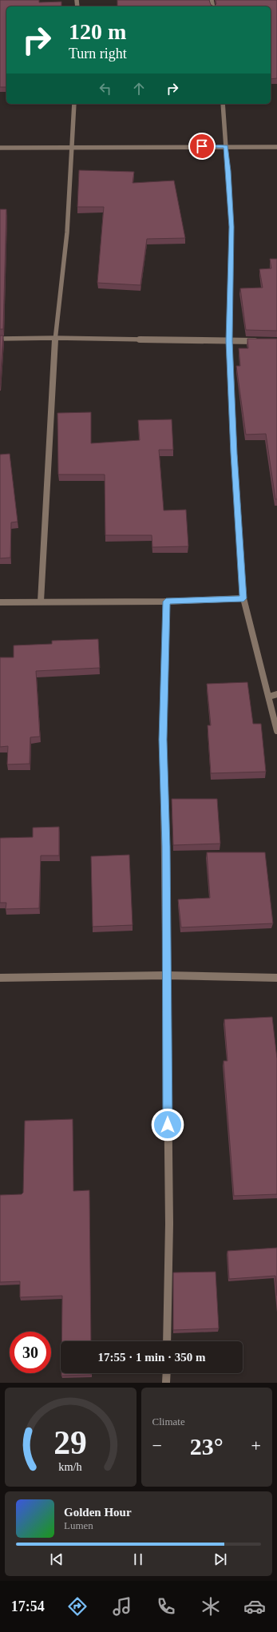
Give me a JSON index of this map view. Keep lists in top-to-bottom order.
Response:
{
  "page": {
    "turn": ["120 m", "Turn right"],
    "limit": "30",
    "trip": "17:55 · 1 min · 350 m",
    "tile": "Climate",
    "heat": ["−", "23°", "+"],
    "song": ["Golden Hour", "Lumen"],
    "tabs": "17:54",
    "gauge": ["29", "km/h"]
  }
}
